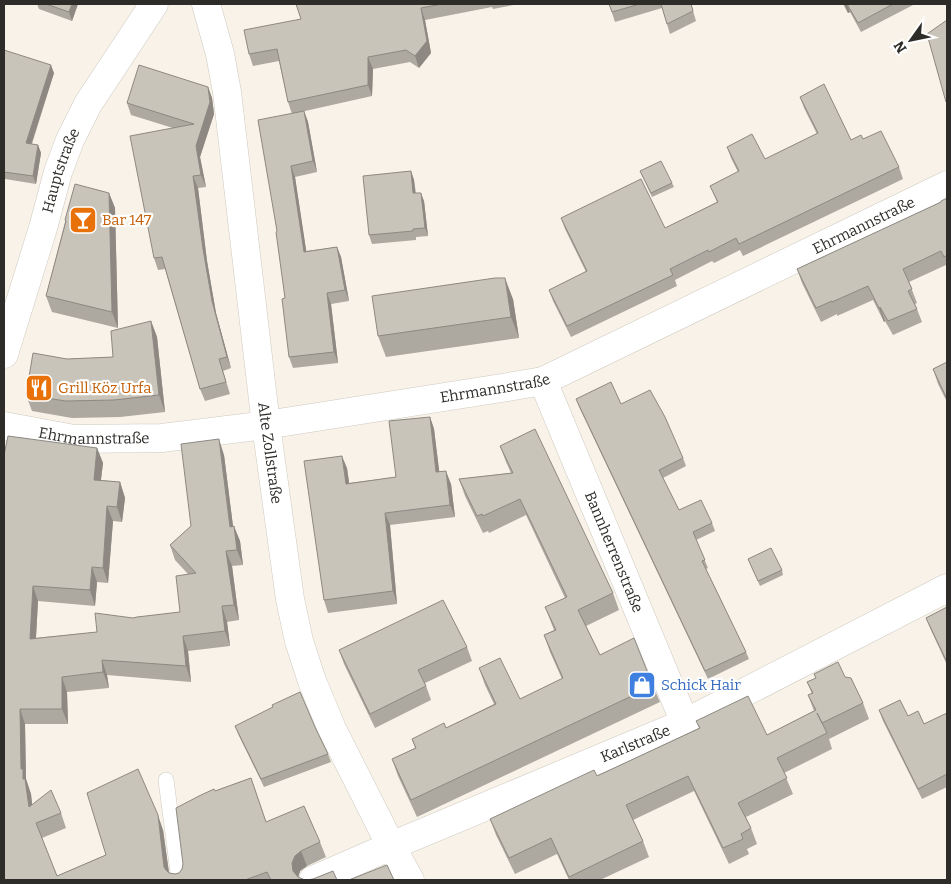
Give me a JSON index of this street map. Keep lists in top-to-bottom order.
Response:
{
  "streets": {
    "street": [
      "Hauptstraße",
      "Ehrmannstraße",
      "Alte Zollstraße",
      "Bannherrenstraße",
      "Karlstraße"
    ]
  },
  "crossings": [
    ["Ehrmannstraße", "Alte Zollstraße"],
    ["Ehrmannstraße", "Bannherrenstraße"],
    ["Alte Zollstraße", "Karlstraße"],
    ["Bannherrenstraße", "Karlstraße"]
  ],
  "places": {
    "bar": ["Bar 147"],
    "restaurant": ["Grill Köz Urfa"],
    "shop": ["Schick Hair"]
  },
  "north": "bottom left"
}
